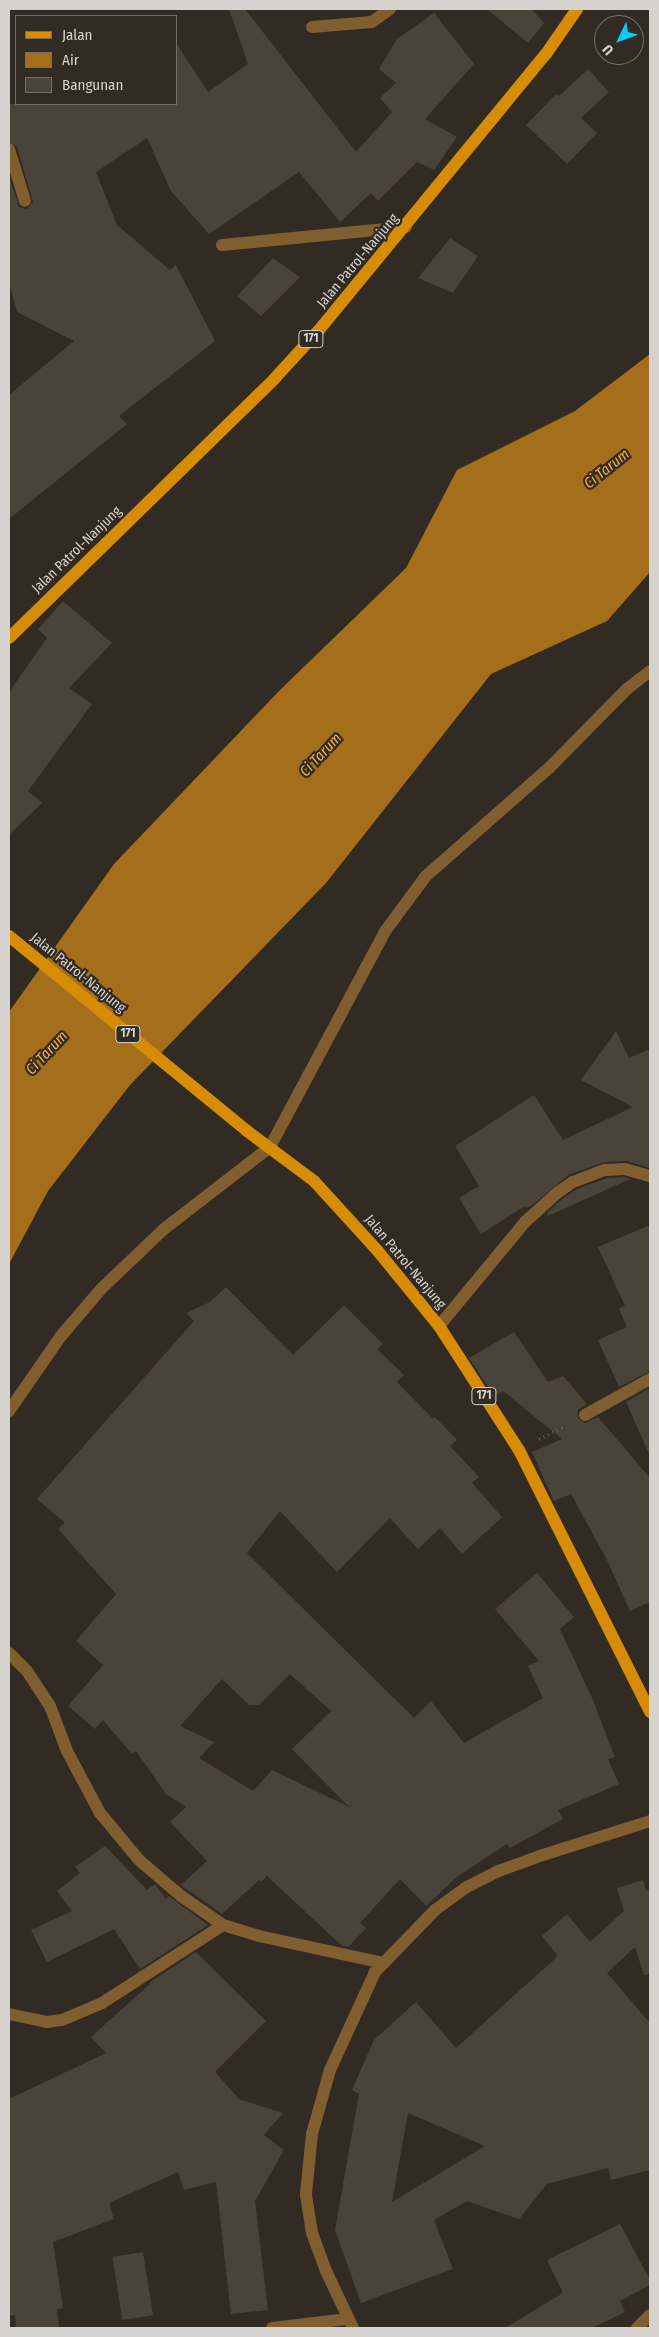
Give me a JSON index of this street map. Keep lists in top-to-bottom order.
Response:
{
  "streets": {
    "main road": ["Jalan Patrol-Nanjung", "171"]
  },
  "water": ["Ci Tarum"],
  "legend": ["Jalan", "Air", "Bangunan"],
  "north": "bottom left"
}
